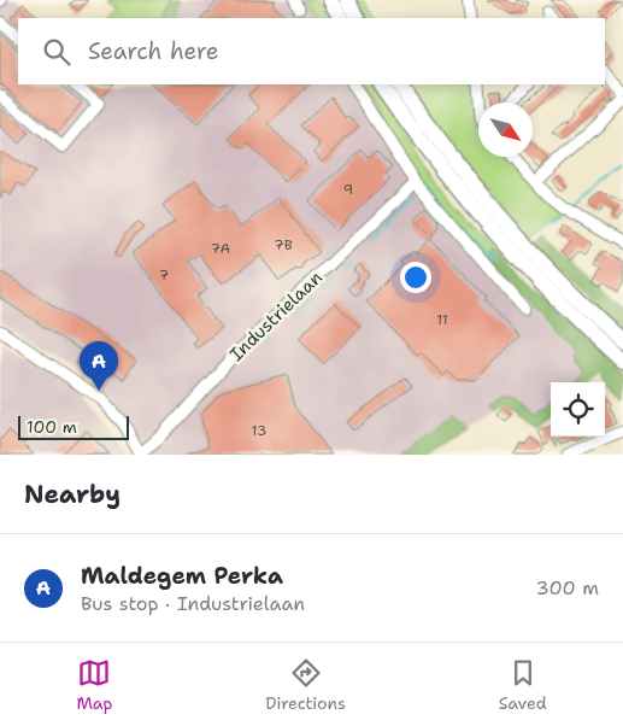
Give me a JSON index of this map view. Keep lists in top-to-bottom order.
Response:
{
  "streets": {
    "street": ["Industrielaan"]
  },
  "house_numbers": [
    "9",
    "7B",
    "7A",
    "7",
    "11",
    "13"
  ],
  "scale_bar": "100 m",
  "north": "bottom right",
  "page": {
    "search": "Search here",
    "pins": "A",
    "scale": "100 m",
    "heading": "Nearby",
    "list": [
      {
        "mark": "A",
        "name": "Maldegem Perka",
        "note": "Bus stop · Industrielaan",
        "value": "300 m"
      }
    ],
    "nav": ["Map", "Directions", "Saved"]
  }
}
